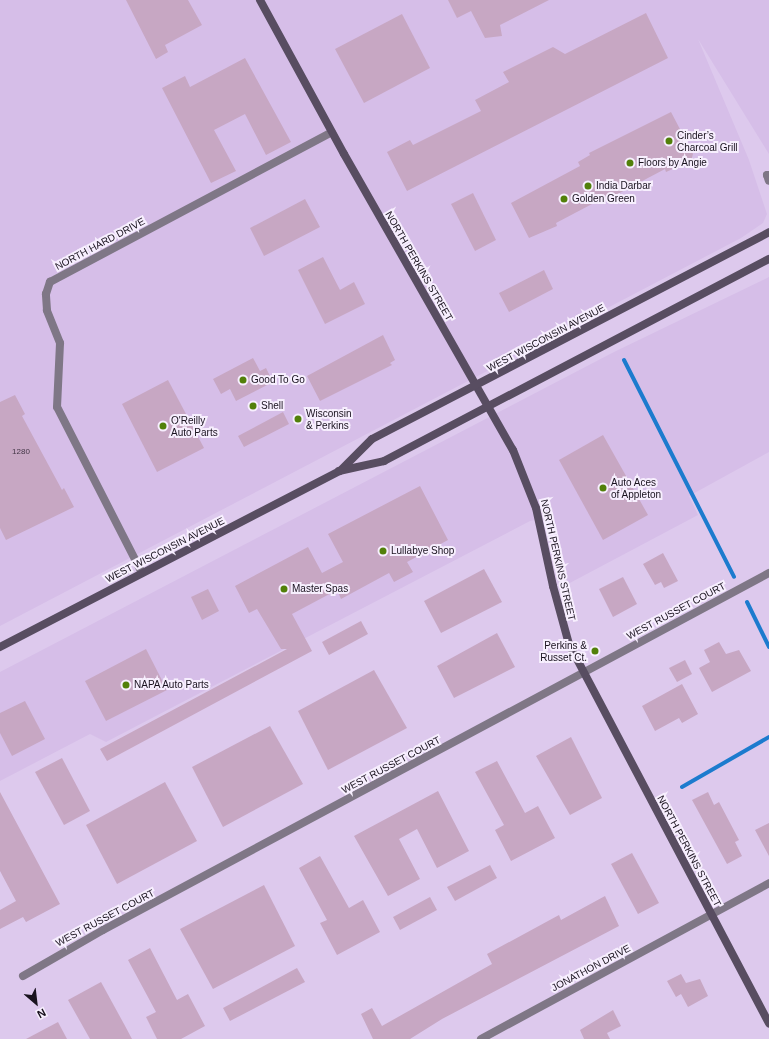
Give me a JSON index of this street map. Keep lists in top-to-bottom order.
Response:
{
  "streets": {
    "main road": ["NORTH PERKINS STREET", "WEST WISCONSIN AVENUE"],
    "street": ["NORTH HARD DRIVE", "WEST RUSSET COURT", "JONATHON DRIVE"]
  },
  "crossings": [
    ["NORTH HARD DRIVE", "NORTH PERKINS STREET"],
    ["NORTH HARD DRIVE", "WEST WISCONSIN AVENUE"],
    ["NORTH PERKINS STREET", "WEST WISCONSIN AVENUE"],
    ["NORTH PERKINS STREET", "WEST RUSSET COURT"],
    ["NORTH PERKINS STREET", "JONATHON DRIVE"]
  ],
  "places": [
    "Cinder’s Charcoal Grill",
    "Floors by Angie",
    "India Darbar",
    "Golden Green",
    "Good To Go",
    "Shell",
    "Wisconsin & Perkins",
    "O'Reilly Auto Parts",
    "Auto Aces of Appleton",
    "Lullabye Shop",
    "Master Spas",
    "Perkins & Russet Ct.",
    "NAPA Auto Parts"
  ],
  "house_numbers": ["1280"],
  "north": "bottom right"
}
